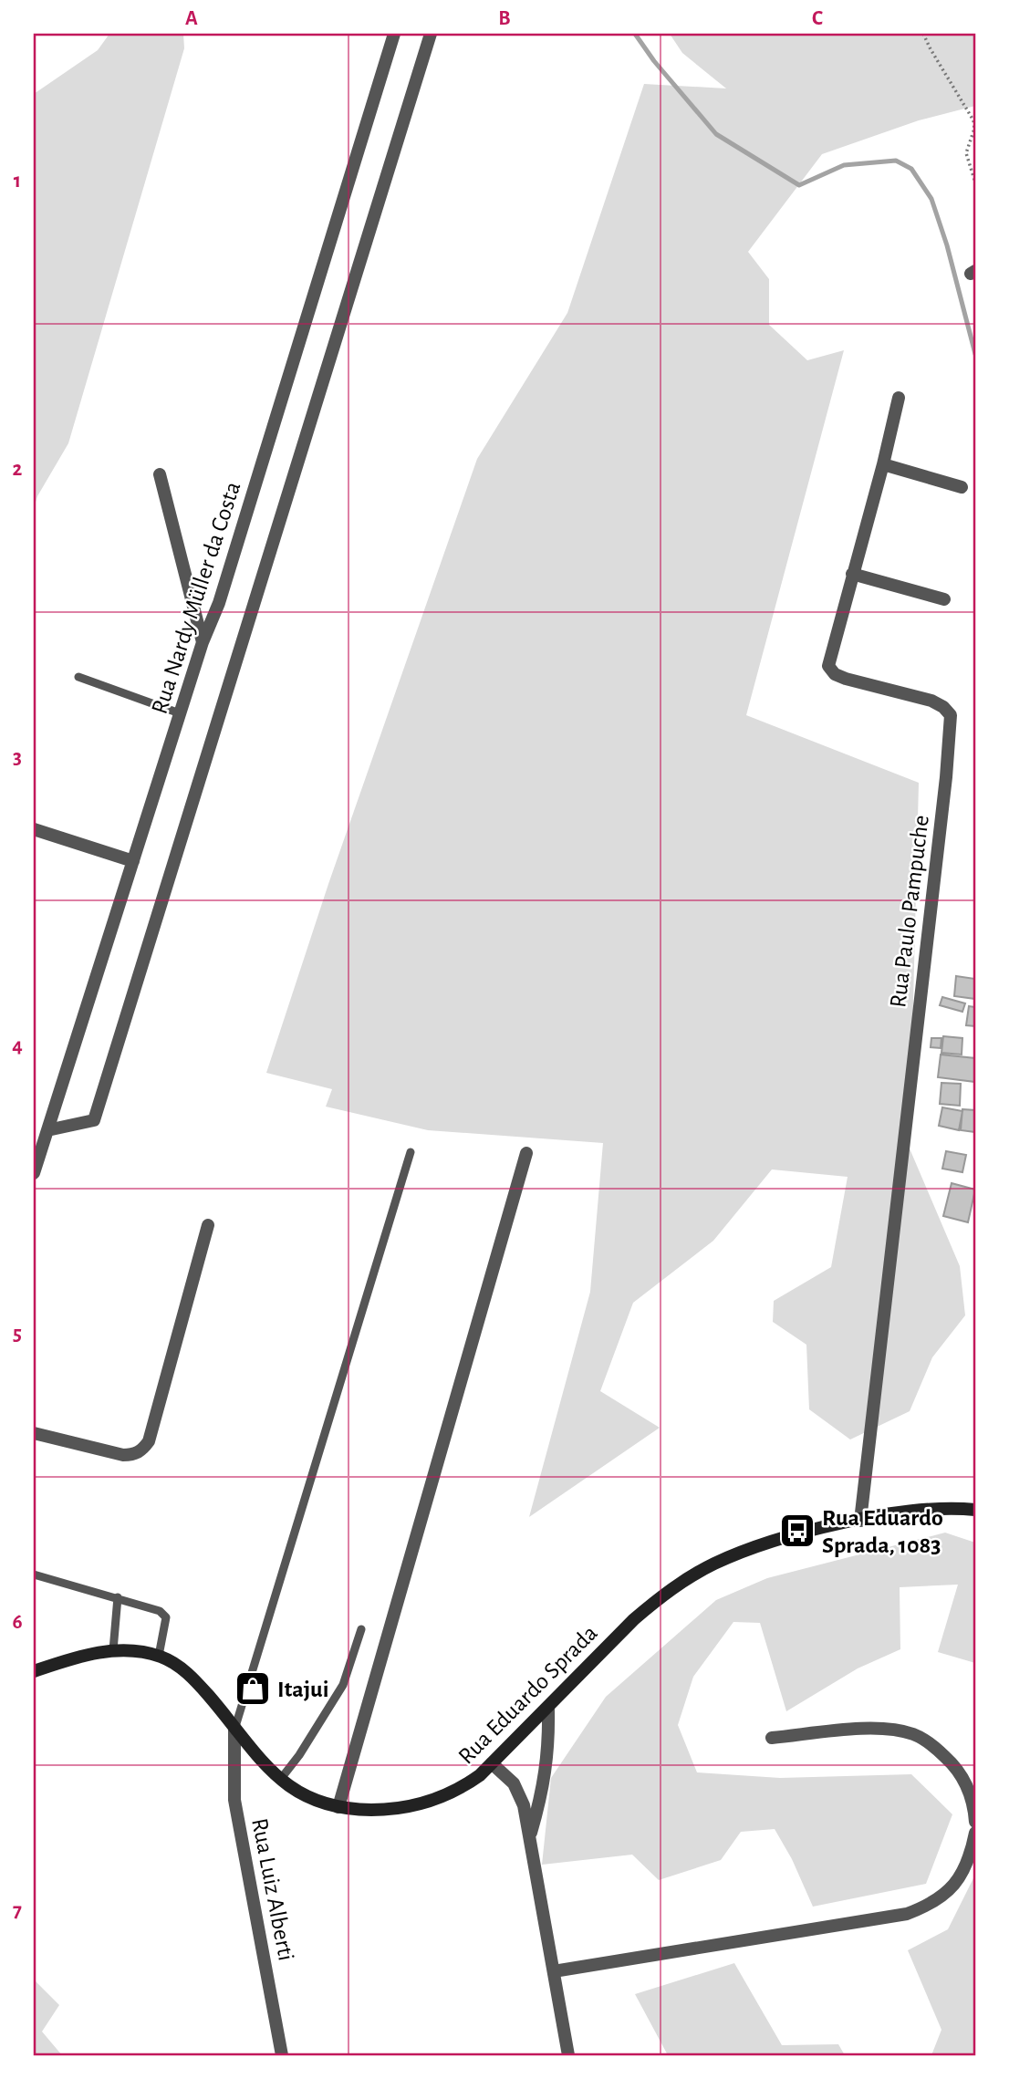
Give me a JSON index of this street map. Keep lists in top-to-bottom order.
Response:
{
  "streets": {
    "main road": ["Rua Eduardo Sprada"],
    "street": ["Rua Nardy Müller da Costa", "Rua Paulo Pampuche", "Rua Luiz Alberti"]
  },
  "crossings": [
    ["Rua Paulo Pampuche", "Rua Eduardo Sprada"],
    ["Rua Eduardo Sprada", "Rua Luiz Alberti"]
  ],
  "places": {
    "bus stop": ["Rua Eduardo Sprada, 1083"],
    "shop": ["Itajui"]
  },
  "grid": {
    "columns": ["A", "B", "C"],
    "rows": [
      "1",
      "2",
      "3",
      "4",
      "5",
      "6",
      "7"
    ]
  }
}
